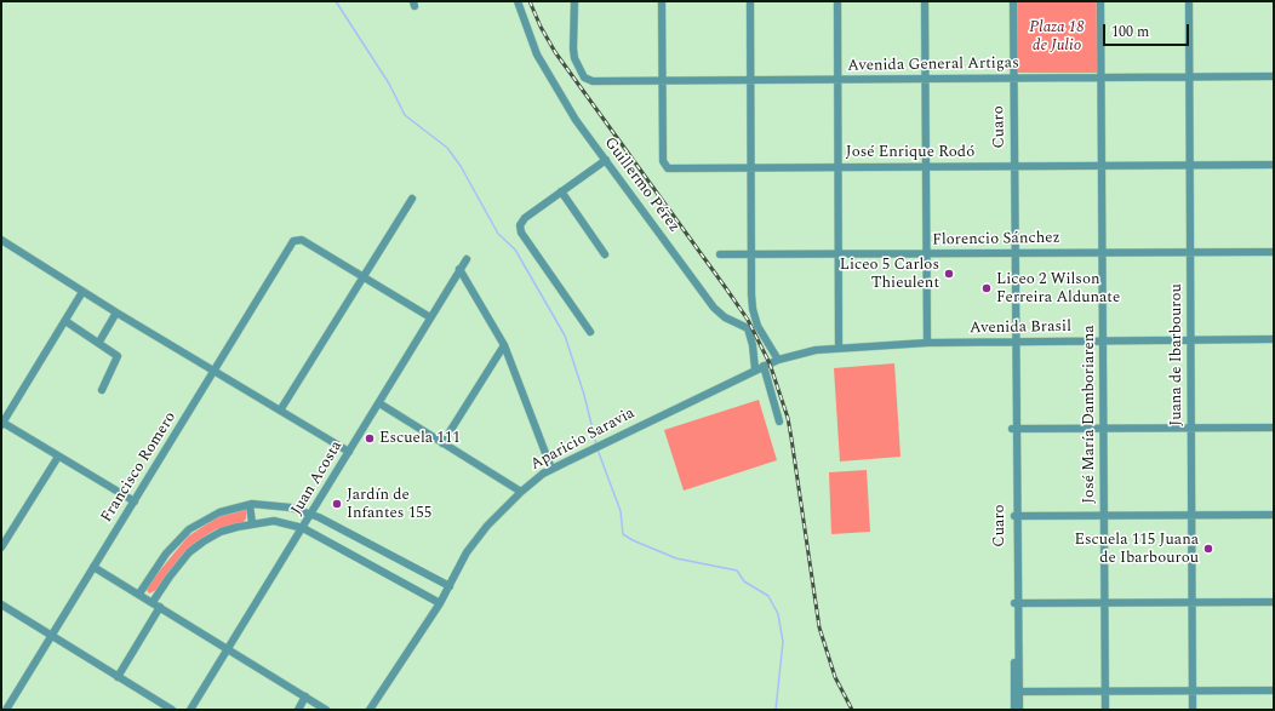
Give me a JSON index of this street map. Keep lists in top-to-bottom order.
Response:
{
  "streets": {
    "street": [
      "Avenida General Artigas",
      "Cuaro",
      "José Enrique Rodó",
      "Guillermo Pérez",
      "Florencio Sánchez",
      "Avenida Brasil",
      "Juana de Ibarbourou",
      "José María Damboriarena",
      "Aparicio Saravia",
      "Francisco Romero",
      "Juan Acosta"
    ]
  },
  "crossings": [
    ["Avenida General Artigas", "Cuaro"],
    ["Avenida General Artigas", "José Enrique Rodó"],
    ["Avenida General Artigas", "Juana de Ibarbourou"],
    ["Avenida General Artigas", "José María Damboriarena"],
    ["Cuaro", "José Enrique Rodó"],
    ["Cuaro", "Florencio Sánchez"],
    ["Cuaro", "Avenida Brasil"],
    ["José Enrique Rodó", "Juana de Ibarbourou"],
    ["José Enrique Rodó", "José María Damboriarena"],
    ["Guillermo Pérez", "Aparicio Saravia"],
    ["Florencio Sánchez", "Juana de Ibarbourou"],
    ["Florencio Sánchez", "José María Damboriarena"],
    ["Avenida Brasil", "Juana de Ibarbourou"],
    ["Avenida Brasil", "José María Damboriarena"],
    ["Avenida Brasil", "Aparicio Saravia"]
  ],
  "parks": ["Plaza 18 de Julio"],
  "places": [
    "Liceo 5 Carlos Thieulent",
    "Liceo 2 Wilson Ferreira Aldunate",
    "Escuela 111",
    "Jardín de Infantes 155",
    "Escuela 115 Juana de Ibarbourou"
  ],
  "scale_bar": "100 m"
}
